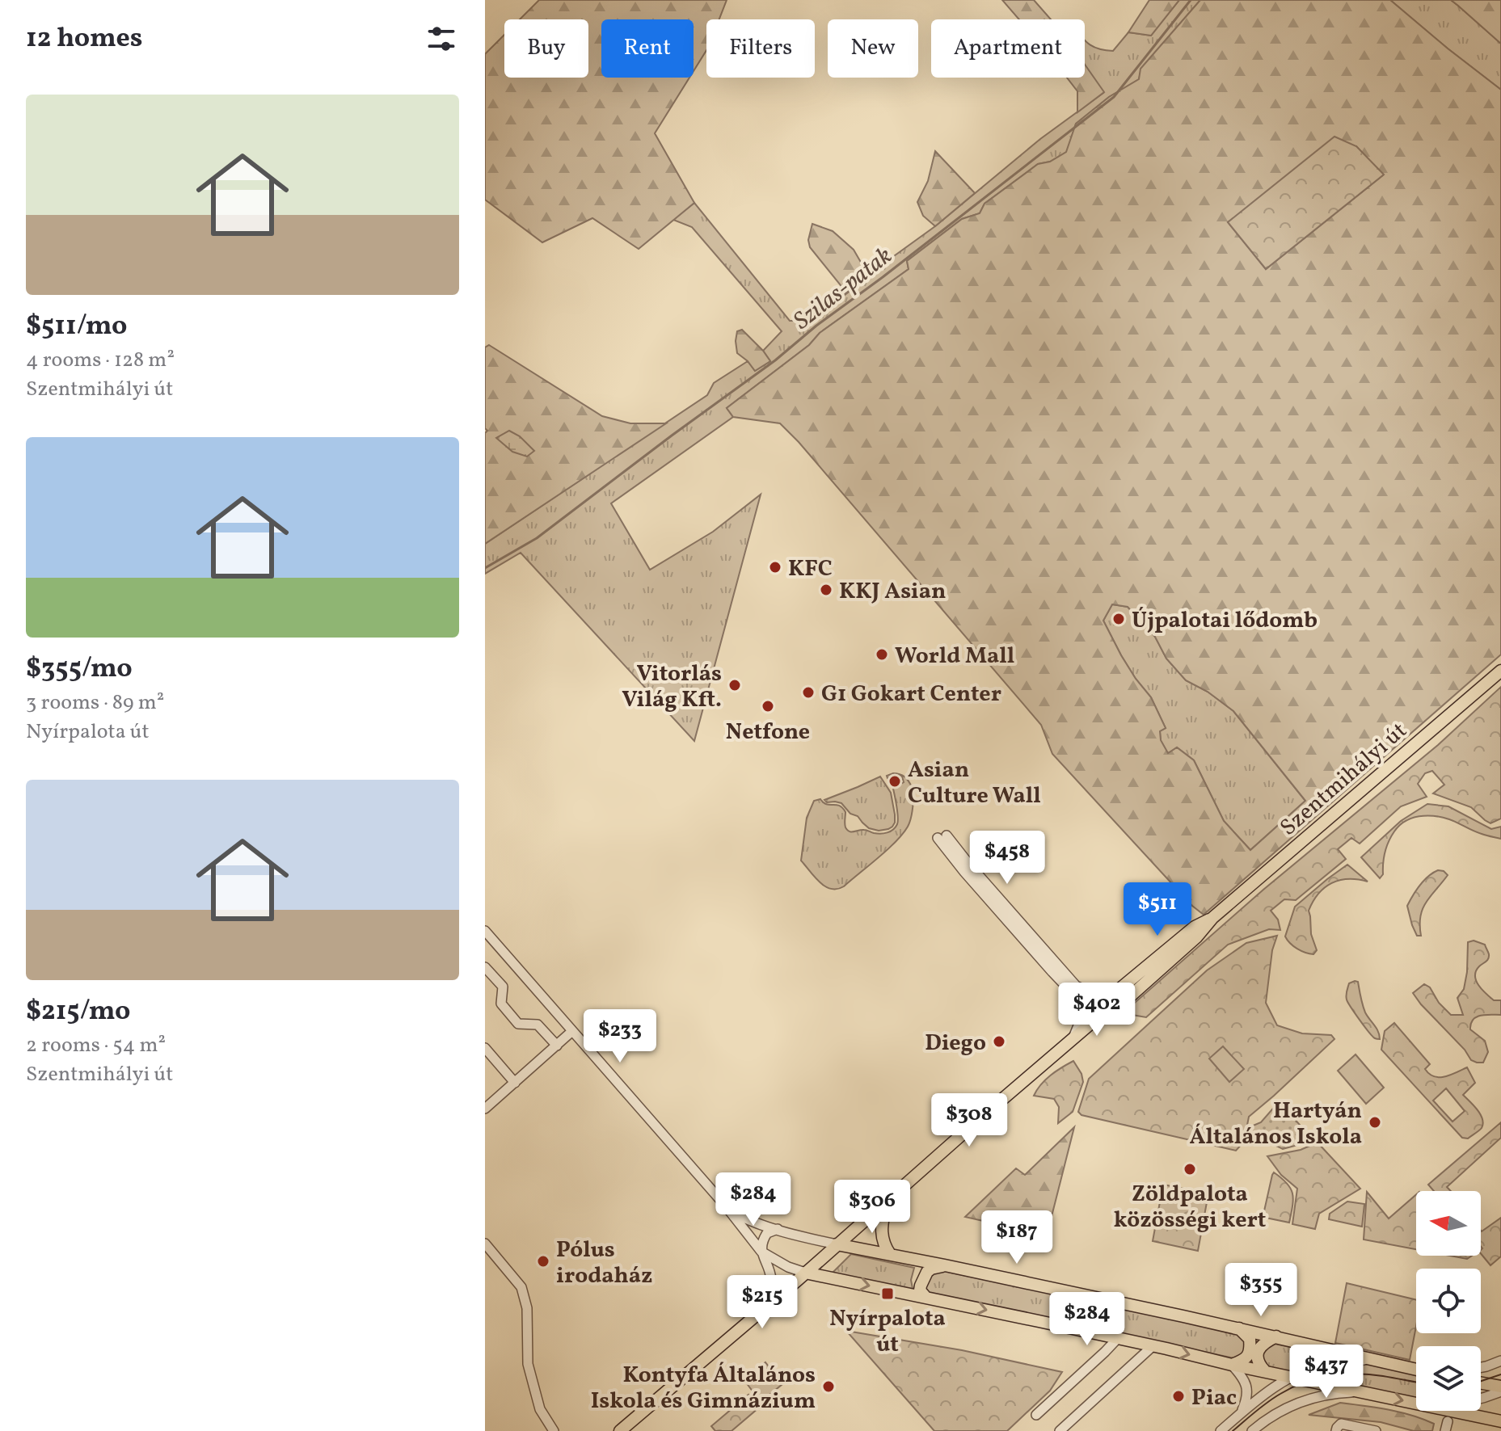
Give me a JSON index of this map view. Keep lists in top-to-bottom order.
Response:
{
  "streets": {
    "main road": ["Szentmihályi út"]
  },
  "water": ["Szilas-patak"],
  "places": {
    "other": [
      "KFC",
      "KKJ Asian",
      "Újpalotai lődomb",
      "World Mall",
      "Vitorlás Világ Kft.",
      "G1 Gokart Center",
      "Netfone",
      "Asian Culture Wall",
      "Diego",
      "Hartyán Általános Iskola",
      "Zöldpalota közösségi kert",
      "Pólus irodaház",
      "Kontyfa Általános Iskola és Gimnázium",
      "Piac"
    ],
    "transit": ["Nyírpalota út"]
  },
  "north": "left",
  "page": {
    "heading": "12 homes",
    "chip": [
      "Buy",
      "Rent",
      "Filters",
      "New",
      "Apartment"
    ],
    "list": [
      {
        "name": "$511/mo",
        "note": "4 rooms · 128 m² · Szentmihályi út"
      },
      {
        "name": "$355/mo",
        "note": "3 rooms · 89 m² · Nyírpalota út"
      },
      {
        "name": "$215/mo",
        "note": "2 rooms · 54 m² · Szentmihályi út"
      }
    ],
    "price": [
      "$458",
      "$511",
      "$402",
      "$233",
      "$308",
      "$284",
      "$306",
      "$187",
      "$355",
      "$215",
      "$284",
      "$437"
    ]
  }
}
